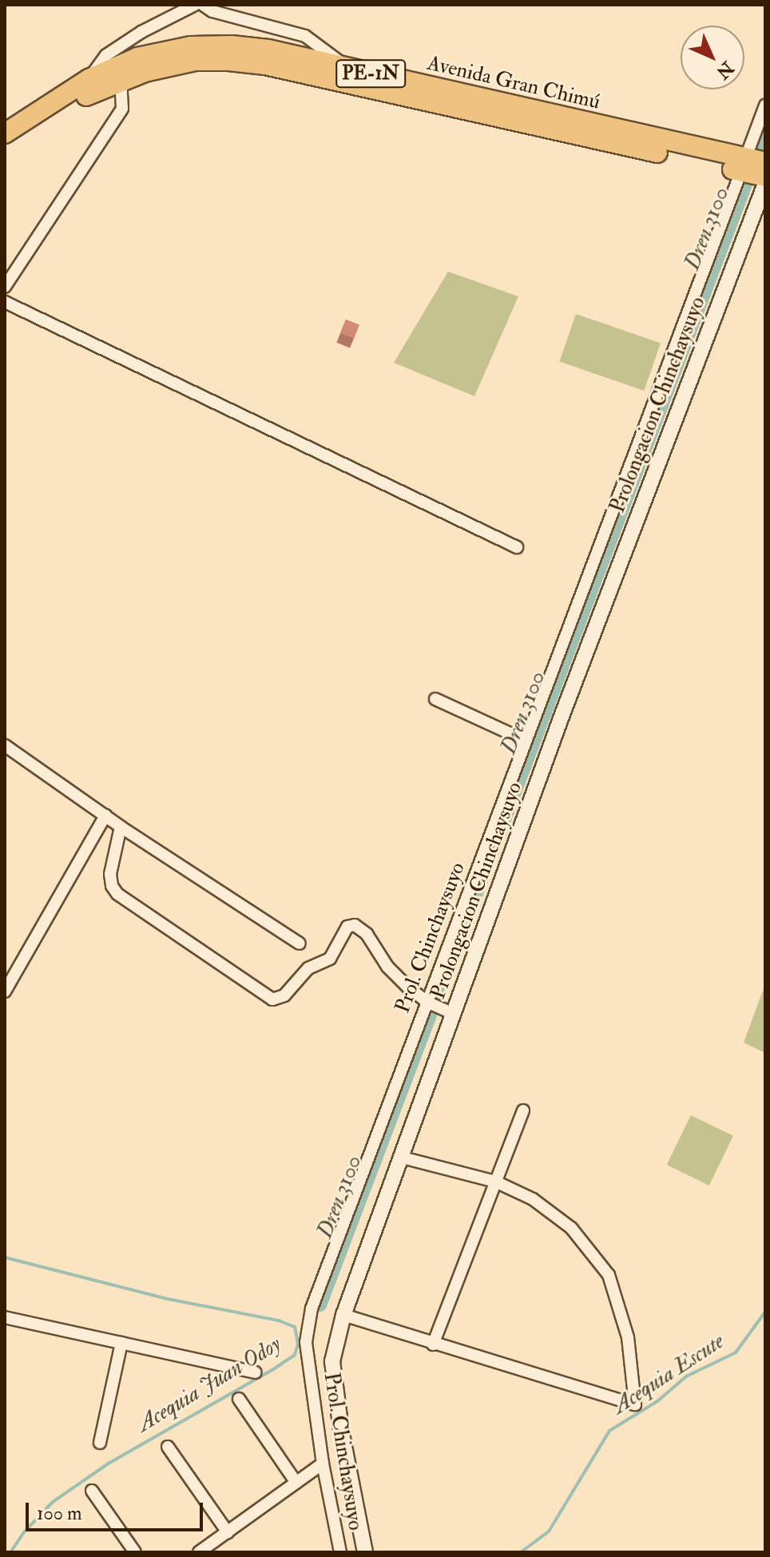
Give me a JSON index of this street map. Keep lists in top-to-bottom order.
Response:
{
  "streets": {
    "highway": ["PE-1N", "Avenida Gran Chimú"],
    "street": ["Prolongacion Chinchaysuyo", "Prol. Chinchaysuyo"]
  },
  "crossings": [
    ["Avenida Gran Chimú", "Prolongacion Chinchaysuyo"],
    ["Avenida Gran Chimú", "Prol. Chinchaysuyo"],
    ["Prolongacion Chinchaysuyo", "Prol. Chinchaysuyo"]
  ],
  "water": ["Dren 3100", "Acequia Escute", "Acequia Juan Odoy"],
  "scale_bar": "100 m",
  "north": "bottom right"
}
